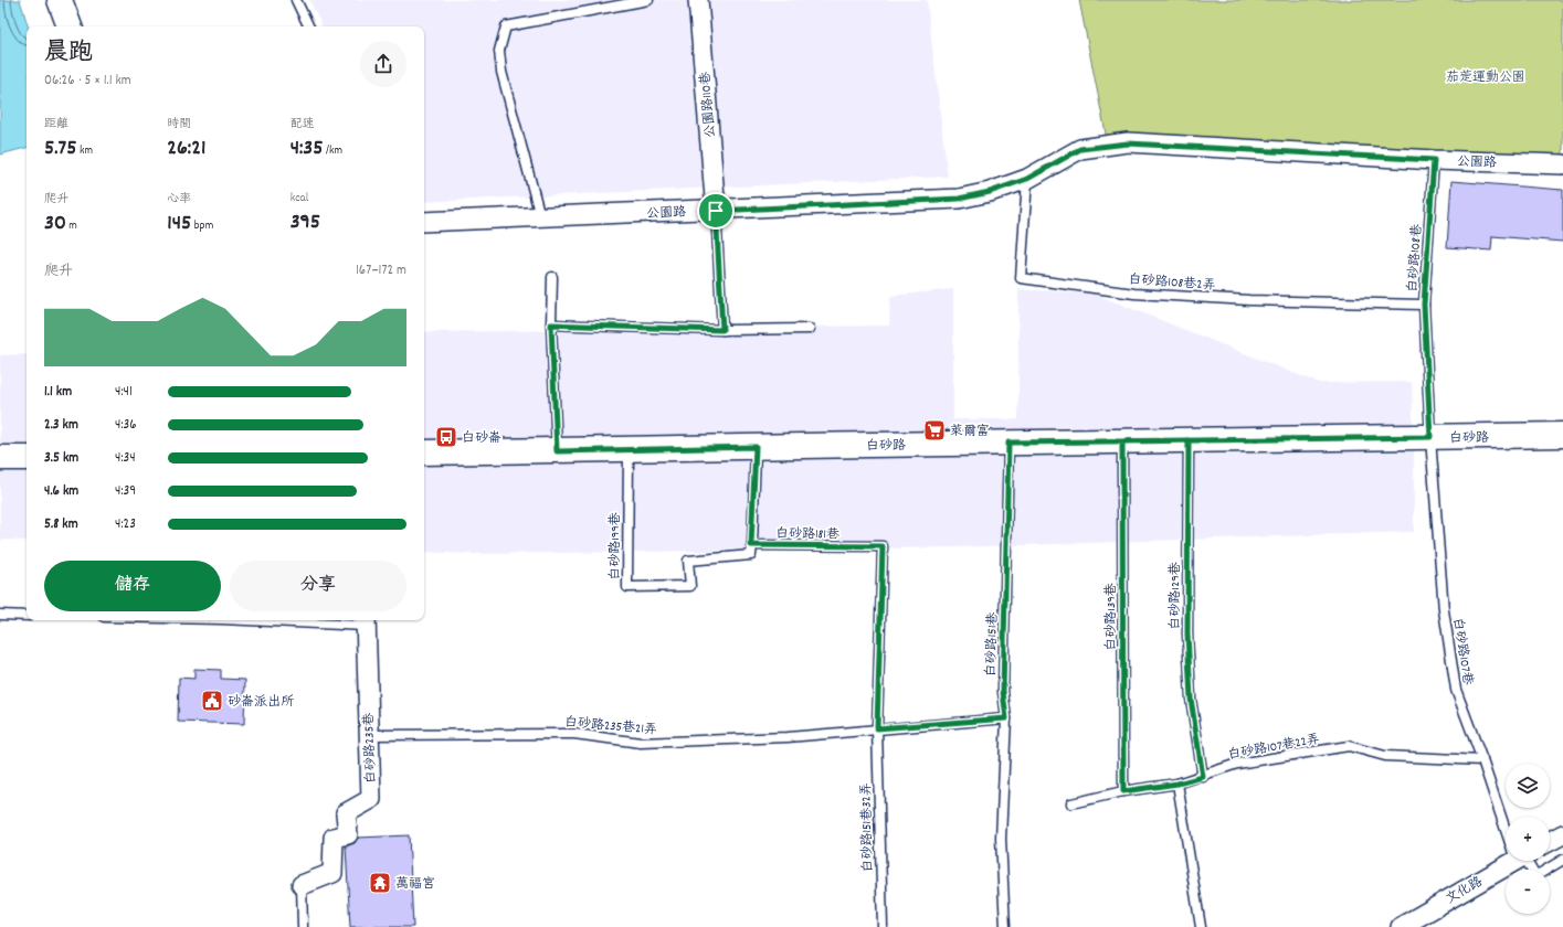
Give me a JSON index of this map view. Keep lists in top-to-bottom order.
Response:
{
  "streets": {
    "street": [
      "公園路110巷",
      "公園路",
      "白砂路",
      "白砂路235巷",
      "文化路"
    ],
    "lane": [
      "白砂路108巷",
      "白砂路108巷2弄",
      "白砂路181巷",
      "白砂路199巷",
      "白砂路129巷",
      "白砂路139巷",
      "白砂路151巷",
      "白砂路107巷",
      "白砂路235巷21弄",
      "白砂路107巷22弄",
      "白砂路151巷32弄"
    ]
  },
  "crossings": [
    ["公園路110巷", "公園路"],
    ["公園路", "白砂路108巷"],
    ["公園路", "白砂路108巷2弄"],
    ["白砂路108巷", "白砂路108巷2弄"],
    ["白砂路108巷", "白砂路"],
    ["白砂路108巷", "白砂路107巷"],
    ["白砂路", "白砂路199巷"],
    ["白砂路", "白砂路129巷"],
    ["白砂路", "白砂路139巷"],
    ["白砂路", "白砂路151巷"],
    ["白砂路", "白砂路107巷"],
    ["白砂路181巷", "白砂路199巷"],
    ["白砂路181巷", "白砂路151巷32弄"],
    ["白砂路129巷", "白砂路107巷22弄"],
    ["白砂路139巷", "白砂路107巷22弄"],
    ["白砂路107巷", "白砂路107巷22弄"],
    ["白砂路235巷21弄", "白砂路235巷"],
    ["白砂路235巷21弄", "白砂路151巷32弄"]
  ],
  "parks": ["茄萣運動公園"],
  "places": {
    "supermarket": ["萊爾富"],
    "bus stop": ["白砂崙"],
    "public building": ["砂崙派出所"],
    "temple": ["萬福宮"]
  },
  "page": {
    "heading": ["晨跑", "06:26 · 5 × 1.1 km"],
    "stats": [
      ["距離", "5.75 km"],
      ["時間", "26:21"],
      ["配速", "4:35 /km"],
      ["爬升", "30 m"],
      ["心率", "145 bpm"],
      ["kcal", "395"]
    ],
    "chart": ["爬升", "167–172 m"],
    "list": [
      {
        "name": "1.1 km",
        "note": "4:41"
      },
      {
        "name": "2.3 km",
        "note": "4:36"
      },
      {
        "name": "3.5 km",
        "note": "4:34"
      },
      {
        "name": "4.6 km",
        "note": "4:39"
      },
      {
        "name": "5.8 km",
        "note": "4:23"
      }
    ],
    "buttons": ["儲存", "分享"],
    "map_buttons": ["+", "−"]
  }
}
